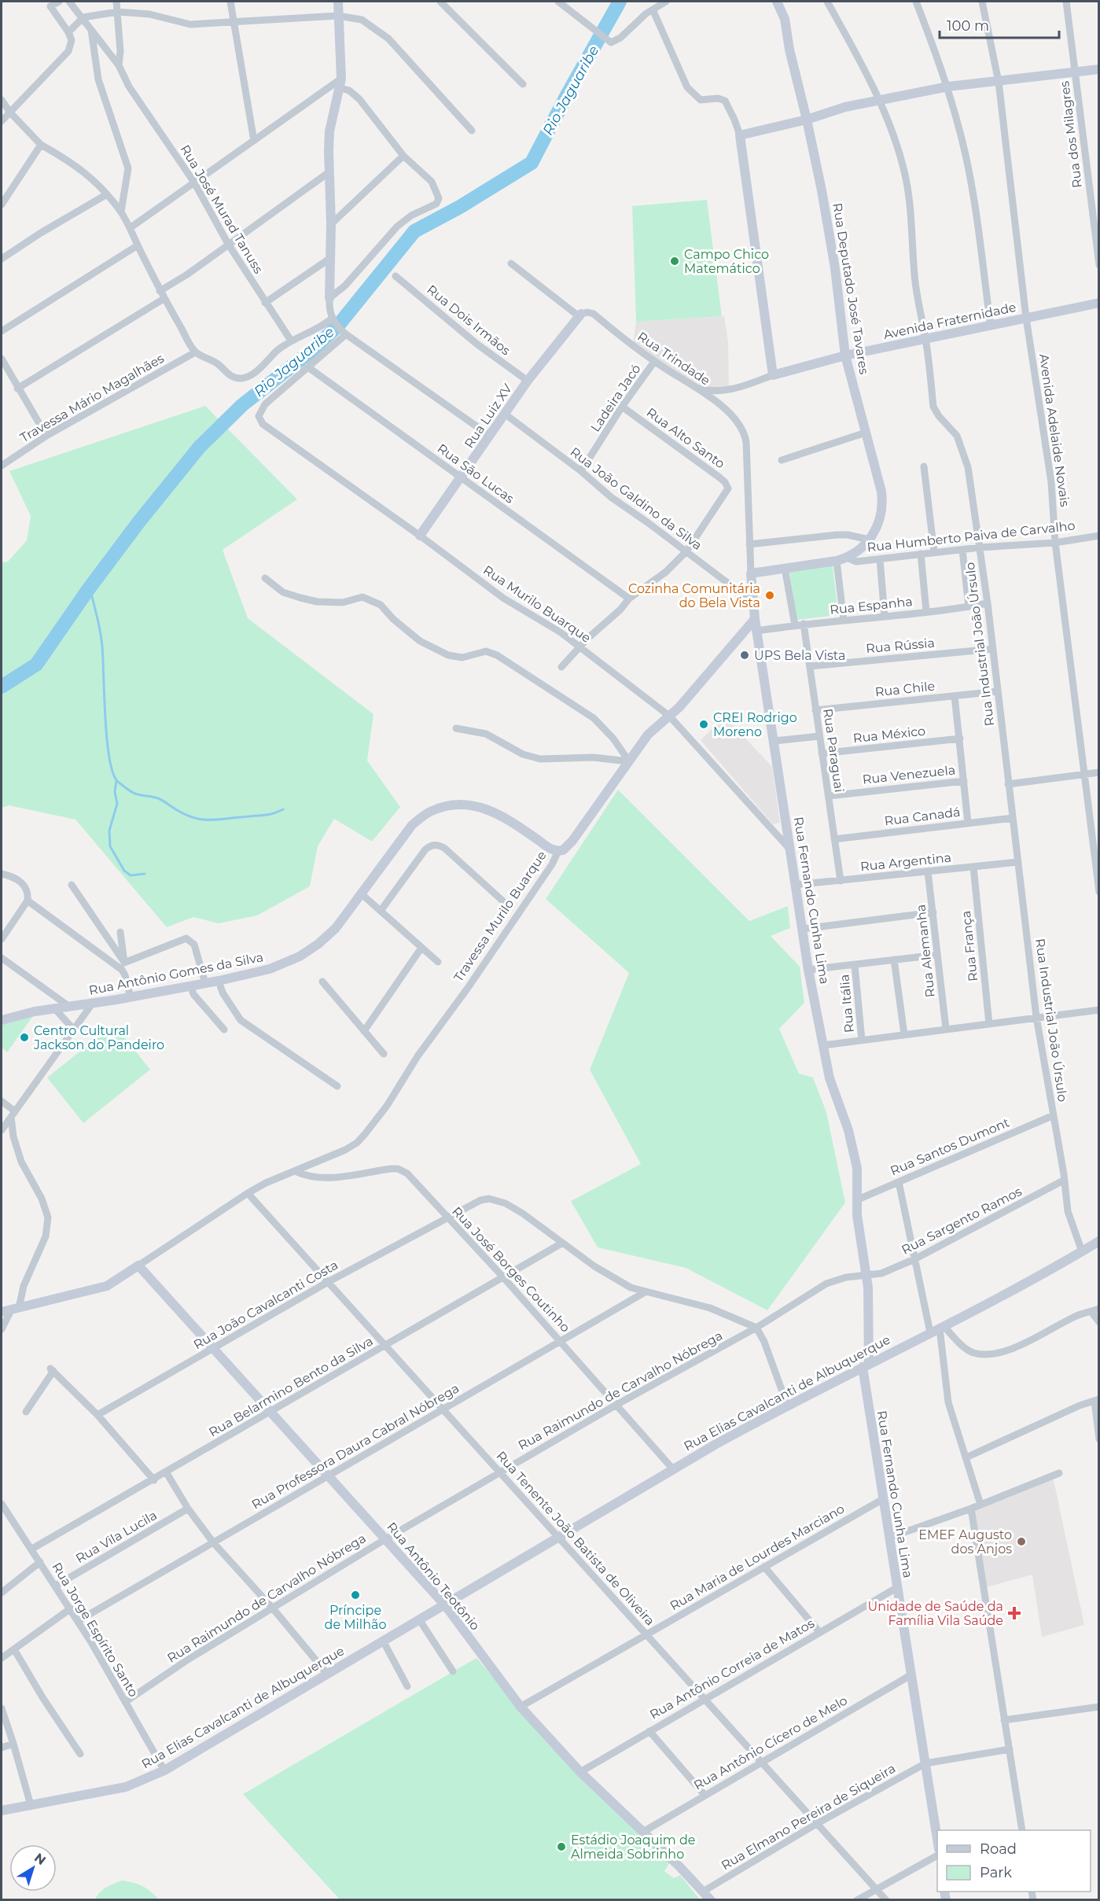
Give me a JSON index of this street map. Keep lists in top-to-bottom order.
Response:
{
  "streets": {
    "street": [
      "Rua dos Milagres",
      "Rua José Murad Tanuss",
      "Rua Deputado José Tavares",
      "Rua Dois Irmãos",
      "Avenida Fraternidade",
      "Rua Trindade",
      "Travessa Mário Magalhães",
      "Ladeira Jacó",
      "Rua Luiz XV",
      "Avenida Adelaide Novais",
      "Rua Alto Santo",
      "Rua São Lucas",
      "Rua João Galdino da Silva",
      "Rua Humberto Paiva de Carvalho",
      "Rua Murilo Buarque",
      "Rua Espanha",
      "Rua Industrial João Úrsulo",
      "Rua Rússia",
      "Rua Chile",
      "Rua México",
      "Rua Paraguai",
      "Rua Venezuela",
      "Rua Canadá",
      "Rua Argentina",
      "Rua Fernando Cunha Lima",
      "Travessa Murilo Buarque",
      "Rua França",
      "Rua Alemanha",
      "Rua Antônio Gomes da Silva",
      "Rua Itália",
      "Rua Santos Dumont",
      "Rua Sargento Ramos",
      "Rua José Borges Coutinho",
      "Rua João Cavalcanti Costa",
      "Rua Belarmino Bento da Silva",
      "Rua Raimundo de Carvalho Nóbrega",
      "Rua Elias Cavalcanti de Albuquerque",
      "Rua Professora Daura Cabral Nóbrega",
      "Rua Vila Lucila",
      "Rua Tenente João Batista de Oliveira",
      "Rua Maria de Lourdes Marciano",
      "Rua Antônio Teotônio",
      "Rua Jorge Espírito Santo",
      "Rua Antônio Correia de Matos",
      "Rua Antônio Cícero de Melo",
      "Rua Elmano Pereira de Siqueira"
    ]
  },
  "crossings": [
    ["Rua Deputado José Tavares", "Avenida Fraternidade"],
    ["Rua Deputado José Tavares", "Rua Humberto Paiva de Carvalho"],
    ["Rua Dois Irmãos", "Rua Luiz XV"],
    ["Avenida Fraternidade", "Rua Trindade"],
    ["Avenida Fraternidade", "Avenida Adelaide Novais"],
    ["Avenida Fraternidade", "Rua Industrial João Úrsulo"],
    ["Rua Trindade", "Ladeira Jacó"],
    ["Rua Trindade", "Rua Luiz XV"],
    ["Rua Trindade", "Rua Fernando Cunha Lima"],
    ["Ladeira Jacó", "Rua Alto Santo"],
    ["Ladeira Jacó", "Rua João Galdino da Silva"],
    ["Rua Luiz XV", "Rua São Lucas"],
    ["Rua Luiz XV", "Rua João Galdino da Silva"],
    ["Rua Luiz XV", "Rua Murilo Buarque"],
    ["Avenida Adelaide Novais", "Rua Humberto Paiva de Carvalho"],
    ["Rua Alto Santo", "Rua João Galdino da Silva"],
    ["Rua São Lucas", "Rua Murilo Buarque"],
    ["Rua João Galdino da Silva", "Rua Fernando Cunha Lima"],
    ["Rua Humberto Paiva de Carvalho", "Rua Industrial João Úrsulo"],
    ["Rua Murilo Buarque", "Rua Fernando Cunha Lima"],
    ["Rua Murilo Buarque", "Travessa Murilo Buarque"],
    ["Rua Espanha", "Rua Industrial João Úrsulo"],
    ["Rua Espanha", "Rua Paraguai"],
    ["Rua Espanha", "Rua Fernando Cunha Lima"],
    ["Rua Industrial João Úrsulo", "Rua Rússia"],
    ["Rua Industrial João Úrsulo", "Rua Chile"],
    ["Rua Industrial João Úrsulo", "Rua Canadá"],
    ["Rua Industrial João Úrsulo", "Rua Argentina"],
    ["Rua Industrial João Úrsulo", "Rua Santos Dumont"],
    ["Rua Industrial João Úrsulo", "Rua Sargento Ramos"],
    ["Rua Industrial João Úrsulo", "Rua Elias Cavalcanti de Albuquerque"],
    ["Rua Rússia", "Rua Paraguai"],
    ["Rua Chile", "Rua Paraguai"],
    ["Rua México", "Rua Paraguai"],
    ["Rua Paraguai", "Rua Venezuela"],
    ["Rua Paraguai", "Rua Canadá"],
    ["Rua Paraguai", "Rua Argentina"],
    ["Rua Argentina", "Rua Fernando Cunha Lima"],
    ["Rua Argentina", "Rua França"],
    ["Rua Argentina", "Rua Alemanha"],
    ["Rua Fernando Cunha Lima", "Travessa Murilo Buarque"],
    ["Rua Fernando Cunha Lima", "Rua Santos Dumont"],
    ["Rua Fernando Cunha Lima", "Rua Sargento Ramos"],
    ["Rua Fernando Cunha Lima", "Rua Raimundo de Carvalho Nóbrega"],
    ["Rua Fernando Cunha Lima", "Rua Elias Cavalcanti de Albuquerque"],
    ["Rua Fernando Cunha Lima", "Rua Maria de Lourdes Marciano"],
    ["Rua Fernando Cunha Lima", "Rua Antônio Correia de Matos"],
    ["Rua Fernando Cunha Lima", "Rua Antônio Cícero de Melo"],
    ["Rua Fernando Cunha Lima", "Rua Elmano Pereira de Siqueira"],
    ["Travessa Murilo Buarque", "Rua Antônio Gomes da Silva"],
    ["Travessa Murilo Buarque", "Rua José Borges Coutinho"],
    ["Travessa Murilo Buarque", "Rua Tenente João Batista de Oliveira"],
    ["Travessa Murilo Buarque", "Rua Antônio Teotônio"],
    ["Rua Sargento Ramos", "Rua Raimundo de Carvalho Nóbrega"],
    ["Rua José Borges Coutinho", "Rua João Cavalcanti Costa"],
    ["Rua José Borges Coutinho", "Rua Belarmino Bento da Silva"],
    ["Rua José Borges Coutinho", "Rua Raimundo de Carvalho Nóbrega"],
    ["Rua José Borges Coutinho", "Rua Elias Cavalcanti de Albuquerque"],
    ["Rua José Borges Coutinho", "Rua Professora Daura Cabral Nóbrega"],
    ["Rua João Cavalcanti Costa", "Rua Belarmino Bento da Silva"],
    ["Rua João Cavalcanti Costa", "Rua Raimundo de Carvalho Nóbrega"],
    ["Rua João Cavalcanti Costa", "Rua Professora Daura Cabral Nóbrega"],
    ["Rua João Cavalcanti Costa", "Rua Tenente João Batista de Oliveira"],
    ["Rua João Cavalcanti Costa", "Rua Antônio Teotônio"],
    ["Rua Belarmino Bento da Silva", "Rua Tenente João Batista de Oliveira"],
    ["Rua Belarmino Bento da Silva", "Rua Antônio Teotônio"],
    ["Rua Belarmino Bento da Silva", "Rua Jorge Espírito Santo"],
    ["Rua Raimundo de Carvalho Nóbrega", "Rua Tenente João Batista de Oliveira"],
    ["Rua Raimundo de Carvalho Nóbrega", "Rua Antônio Teotônio"],
    ["Rua Raimundo de Carvalho Nóbrega", "Rua Jorge Espírito Santo"],
    ["Rua Elias Cavalcanti de Albuquerque", "Rua Tenente João Batista de Oliveira"],
    ["Rua Elias Cavalcanti de Albuquerque", "Rua Antônio Teotônio"],
    ["Rua Elias Cavalcanti de Albuquerque", "Rua Jorge Espírito Santo"],
    ["Rua Professora Daura Cabral Nóbrega", "Rua Tenente João Batista de Oliveira"],
    ["Rua Professora Daura Cabral Nóbrega", "Rua Antônio Teotônio"],
    ["Rua Professora Daura Cabral Nóbrega", "Rua Jorge Espírito Santo"],
    ["Rua Vila Lucila", "Rua Jorge Espírito Santo"],
    ["Rua Tenente João Batista de Oliveira", "Rua Maria de Lourdes Marciano"],
    ["Rua Tenente João Batista de Oliveira", "Rua Antônio Correia de Matos"],
    ["Rua Tenente João Batista de Oliveira", "Rua Antônio Cícero de Melo"],
    ["Rua Tenente João Batista de Oliveira", "Rua Elmano Pereira de Siqueira"],
    ["Rua Maria de Lourdes Marciano", "Rua Antônio Teotônio"],
    ["Rua Antônio Teotônio", "Rua Antônio Correia de Matos"],
    ["Rua Antônio Teotônio", "Rua Antônio Cícero de Melo"],
    ["Rua Antônio Teotônio", "Rua Elmano Pereira de Siqueira"]
  ],
  "water": ["Rio Jaguaribe"],
  "places": {
    "other": [
      "Campo Chico Matemático",
      "Cozinha Comunitária do Bela Vista",
      "UPS Bela Vista",
      "CREI Rodrigo Moreno",
      "Centro Cultural Jackson do Pandeiro",
      "EMEF Augusto dos Anjos",
      "Príncipe de Milhão",
      "Estádio Joaquim de Almeida Sobrinho"
    ],
    "health": ["Unidade de Saúde da Família Vila Saúde"]
  },
  "legend": ["Road", "Park"],
  "scale_bar": "100 m",
  "north": "top right"
}
